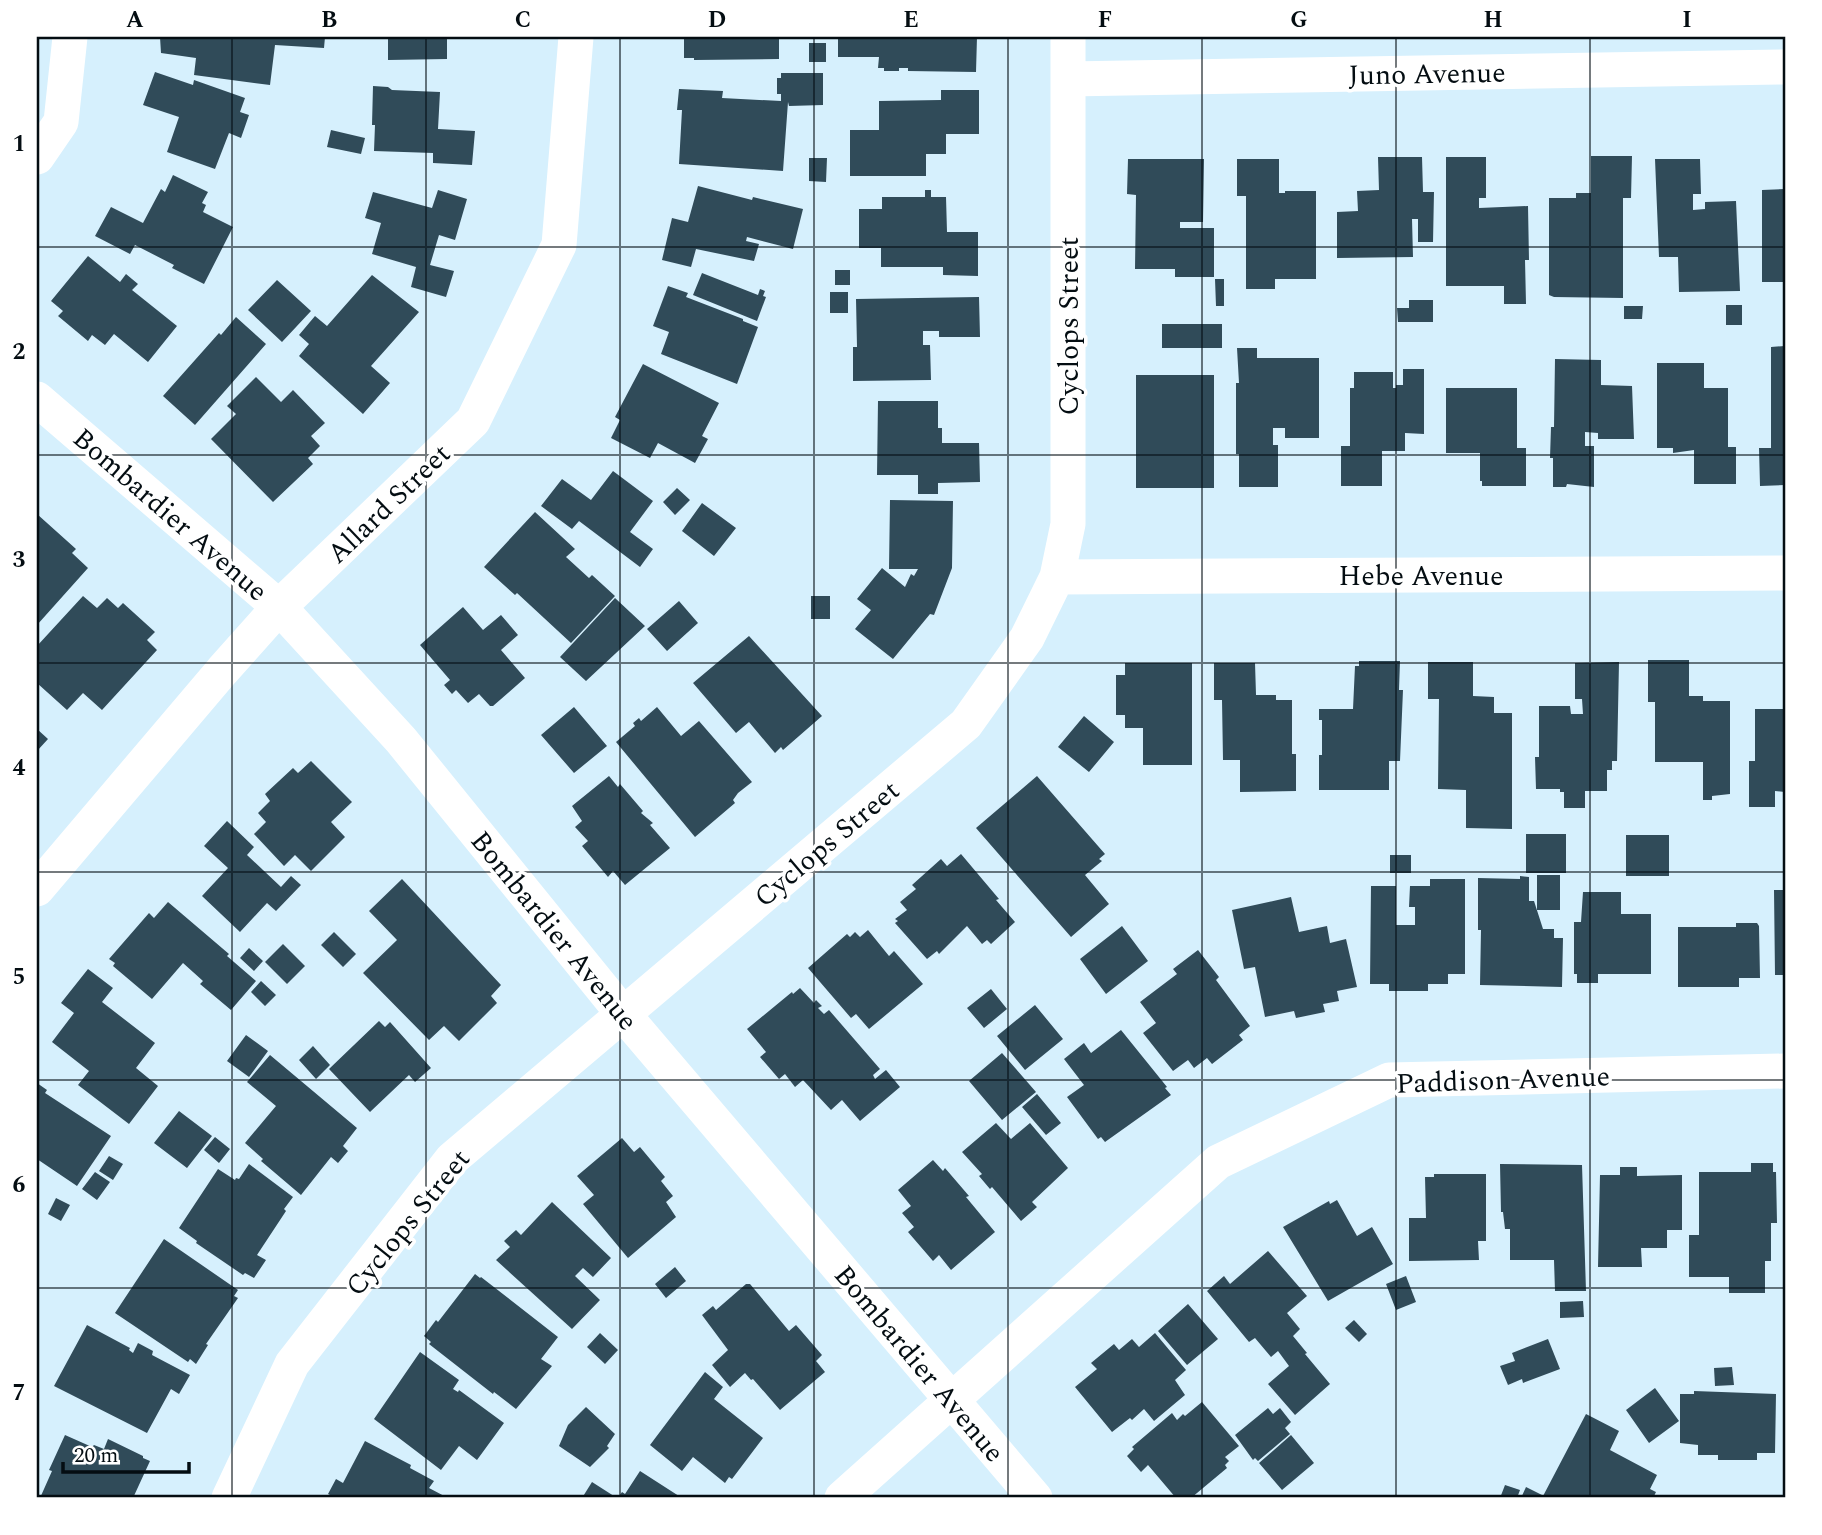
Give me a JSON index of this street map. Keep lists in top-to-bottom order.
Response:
{
  "streets": {
    "street": [
      "Juno Avenue",
      "Cyclops Street",
      "Allard Street",
      "Bombardier Avenue",
      "Hebe Avenue",
      "Paddison Avenue"
    ]
  },
  "crossings": [
    ["Juno Avenue", "Cyclops Street"],
    ["Cyclops Street", "Bombardier Avenue"],
    ["Cyclops Street", "Hebe Avenue"],
    ["Allard Street", "Bombardier Avenue"],
    ["Bombardier Avenue", "Paddison Avenue"]
  ],
  "scale_bar": "20 m",
  "grid": {
    "columns": [
      "A",
      "B",
      "C",
      "D",
      "E",
      "F",
      "G",
      "H",
      "I"
    ],
    "rows": [
      "1",
      "2",
      "3",
      "4",
      "5",
      "6",
      "7"
    ]
  }
}
